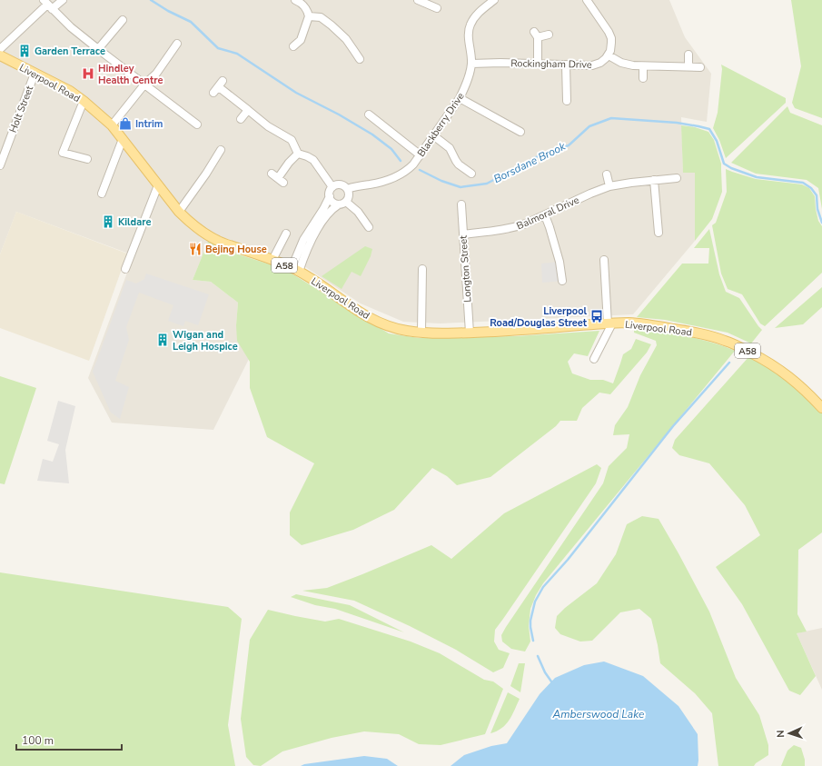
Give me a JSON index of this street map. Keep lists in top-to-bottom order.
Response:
{
  "streets": {
    "main road": ["Liverpool Road", "A58"],
    "street": [
      "Rockingham Drive",
      "Holt Street",
      "Blackberry Drive",
      "Balmoral Drive",
      "Longton Street"
    ]
  },
  "crossings": [
    ["Rockingham Drive", "Blackberry Drive"],
    ["Liverpool Road", "Holt Street"],
    ["Liverpool Road", "Longton Street"],
    ["Balmoral Drive", "Longton Street"]
  ],
  "water": ["Borsdane Brook", "Amberswood Lake"],
  "places": {
    "building": ["Garden Terrace", "Kildare", "Wigan and Leigh Hospice"],
    "hospital": ["Hindley Health Centre"],
    "shop": ["Intrim"],
    "restaurant": ["Bejing House"],
    "bus stop": ["Liverpool Road/Douglas Street"]
  },
  "scale_bar": "100 m",
  "north": "left"
}
